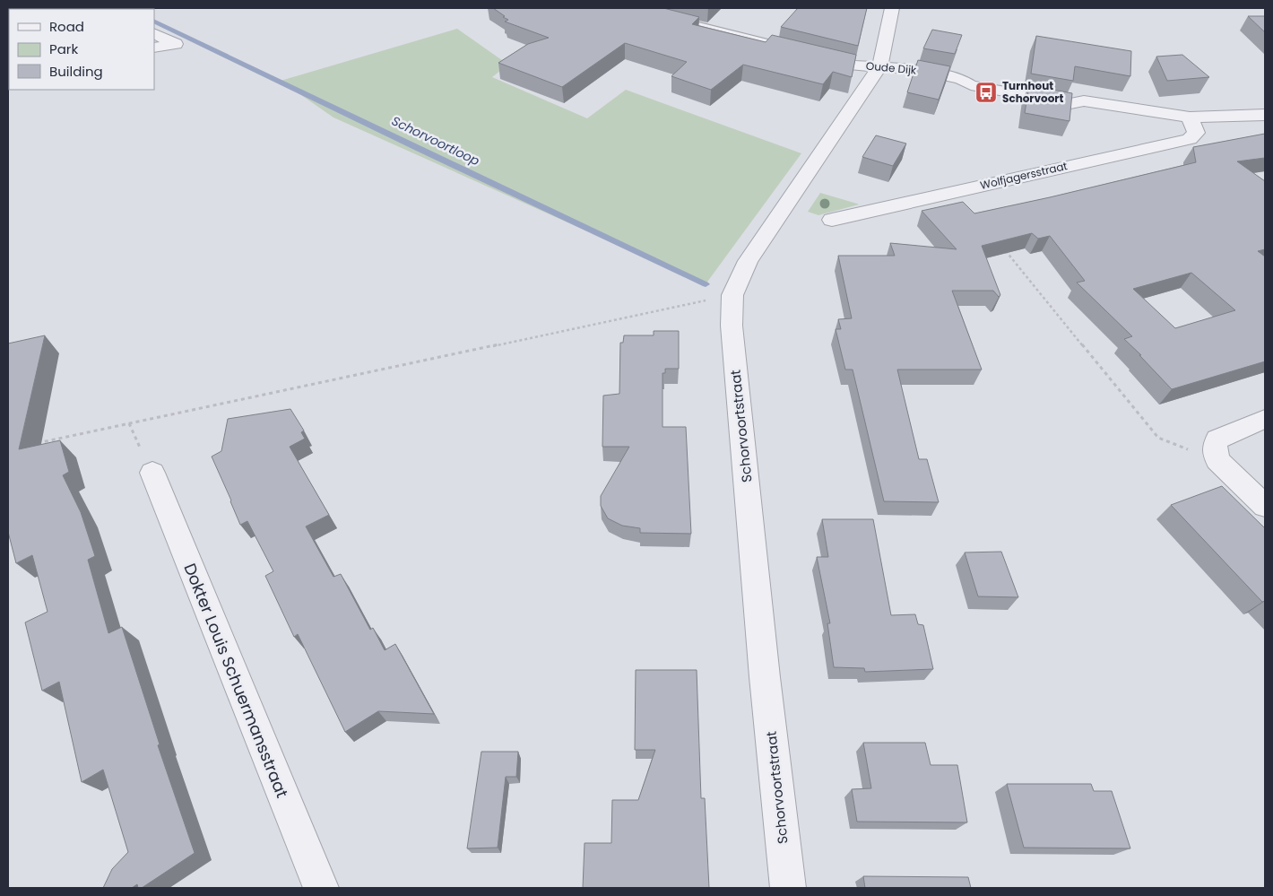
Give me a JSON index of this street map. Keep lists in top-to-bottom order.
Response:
{
  "streets": {
    "street": [
      "Oude Dijk",
      "Wolfjagersstraat",
      "Schorvoortstraat",
      "Dokter Louis Schuermansstraat"
    ]
  },
  "crossings": [
    ["Oude Dijk", "Wolfjagersstraat"],
    ["Oude Dijk", "Schorvoortstraat"]
  ],
  "water": ["Schorvoortloop"],
  "places": {
    "bus stop": ["Turnhout Schorvoort"]
  },
  "legend": ["Road", "Park", "Building"]
}
